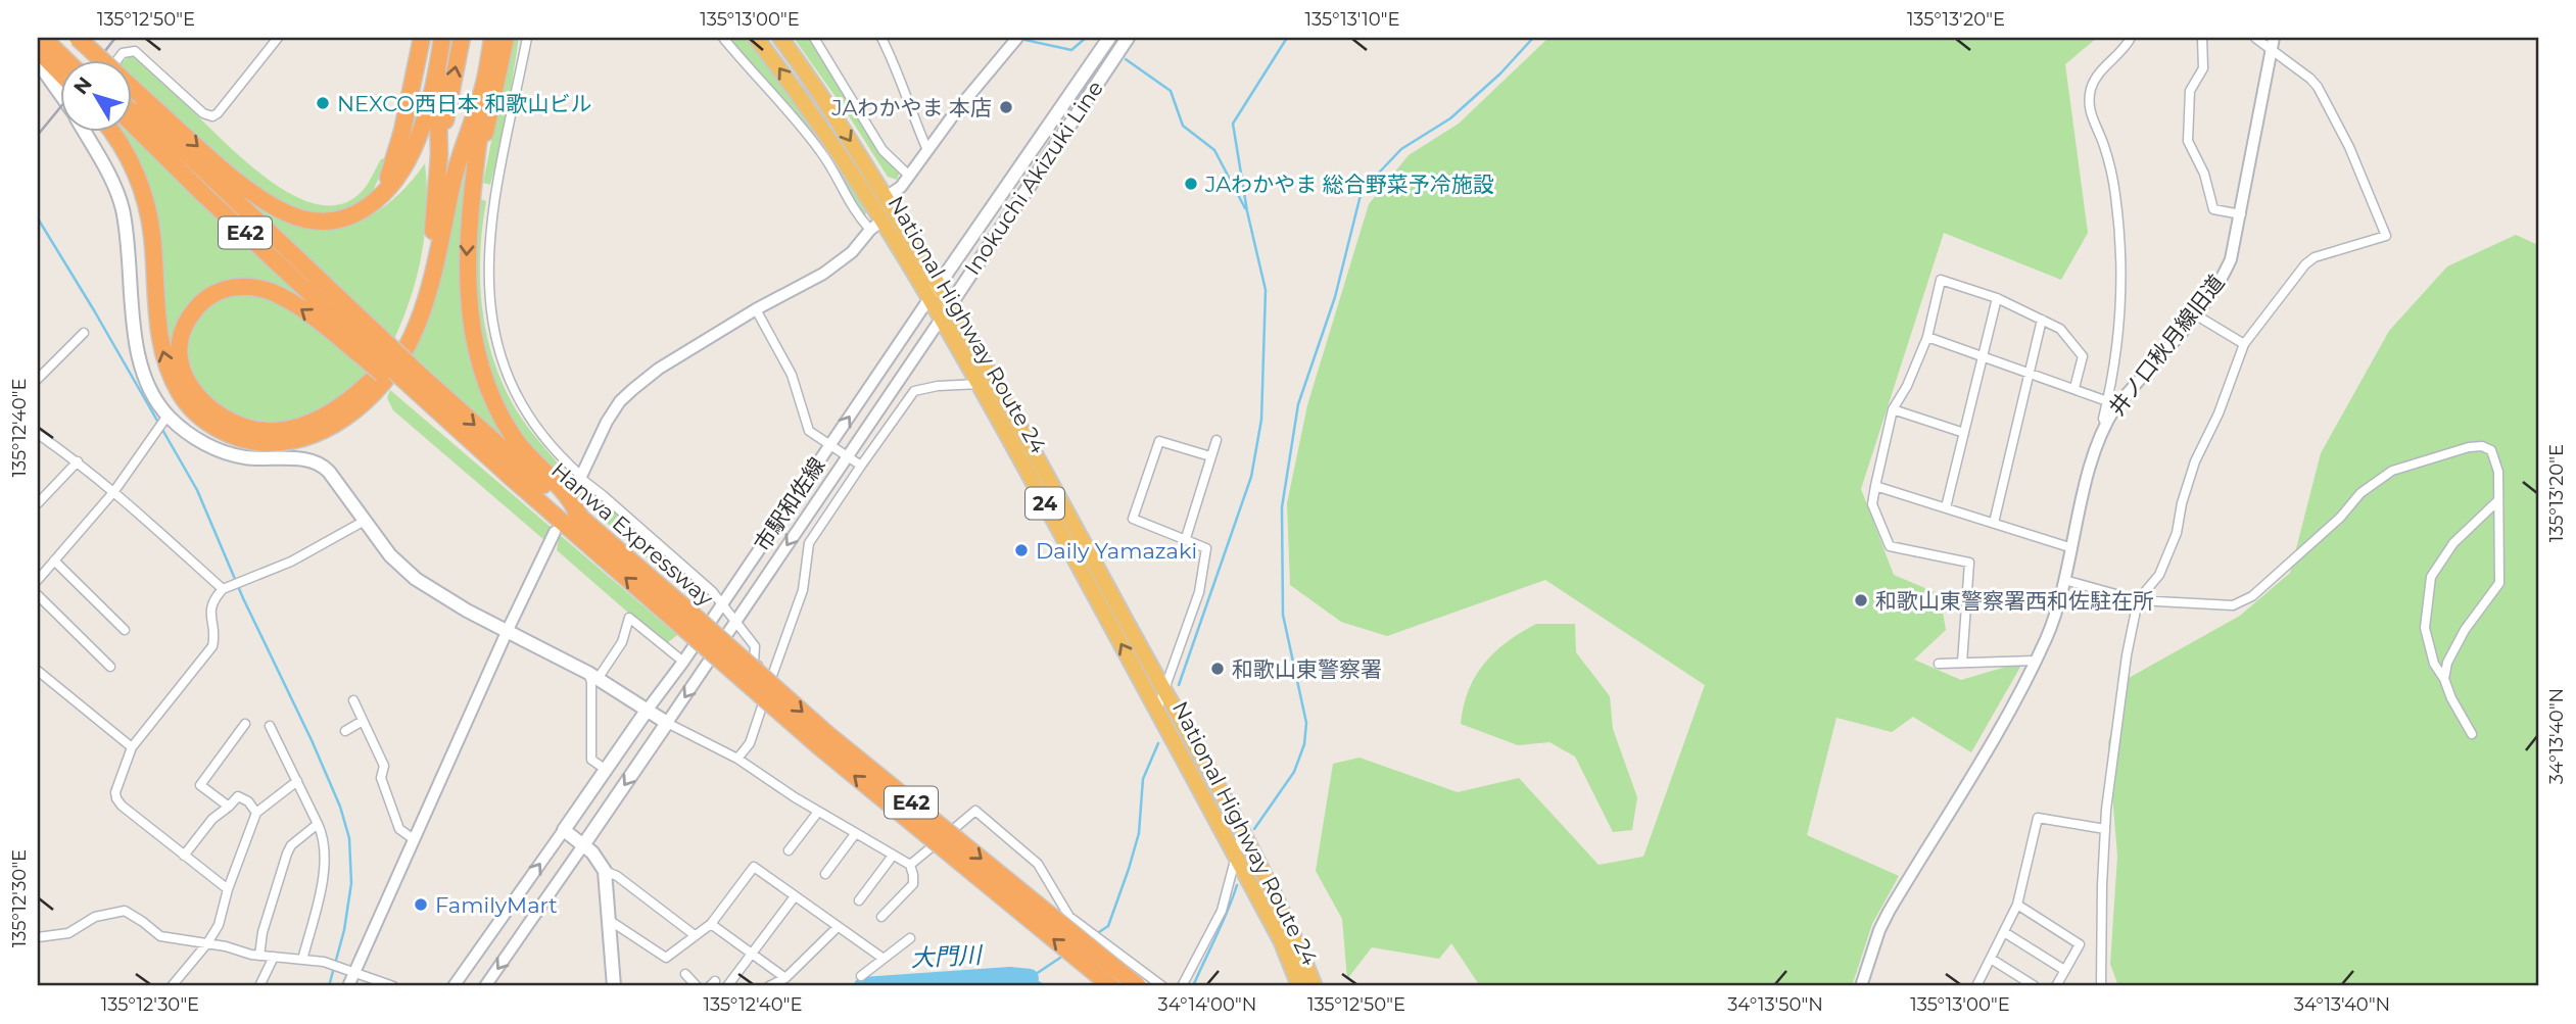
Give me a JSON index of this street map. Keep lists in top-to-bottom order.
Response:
{
  "streets": {
    "highway": [
      "E42",
      "National Highway Route 24",
      "24",
      "Hanwa Expressway"
    ],
    "main road": ["Inokuchi Akizuki Line"],
    "street": ["井ノ口秋月線旧道", "市駅和佐線"]
  },
  "crossings": [
    ["Inokuchi Akizuki Line", "National Highway Route 24"],
    ["Inokuchi Akizuki Line", "市駅和佐線"],
    ["National Highway Route 24", "市駅和佐線"]
  ],
  "water": ["大門川"],
  "places": [
    "NEXCO西日本 和歌山ビル",
    "JAわかやま 本店",
    "JAわかやま 総合野菜予冷施設",
    "Daily Yamazaki",
    "和歌山東警察署西和佐駐在所",
    "和歌山東警察署",
    "FamilyMart"
  ],
  "north": "top left",
  "coordinates": [
    "135°12'50\"E",
    "135°13'00\"E",
    "135°13'10\"E",
    "135°13'20\"E",
    "135°12'40\"E",
    "34°13'40\"N",
    "135°12'30\"E",
    "34°14'00\"N",
    "34°13'50\"N"
  ]
}
